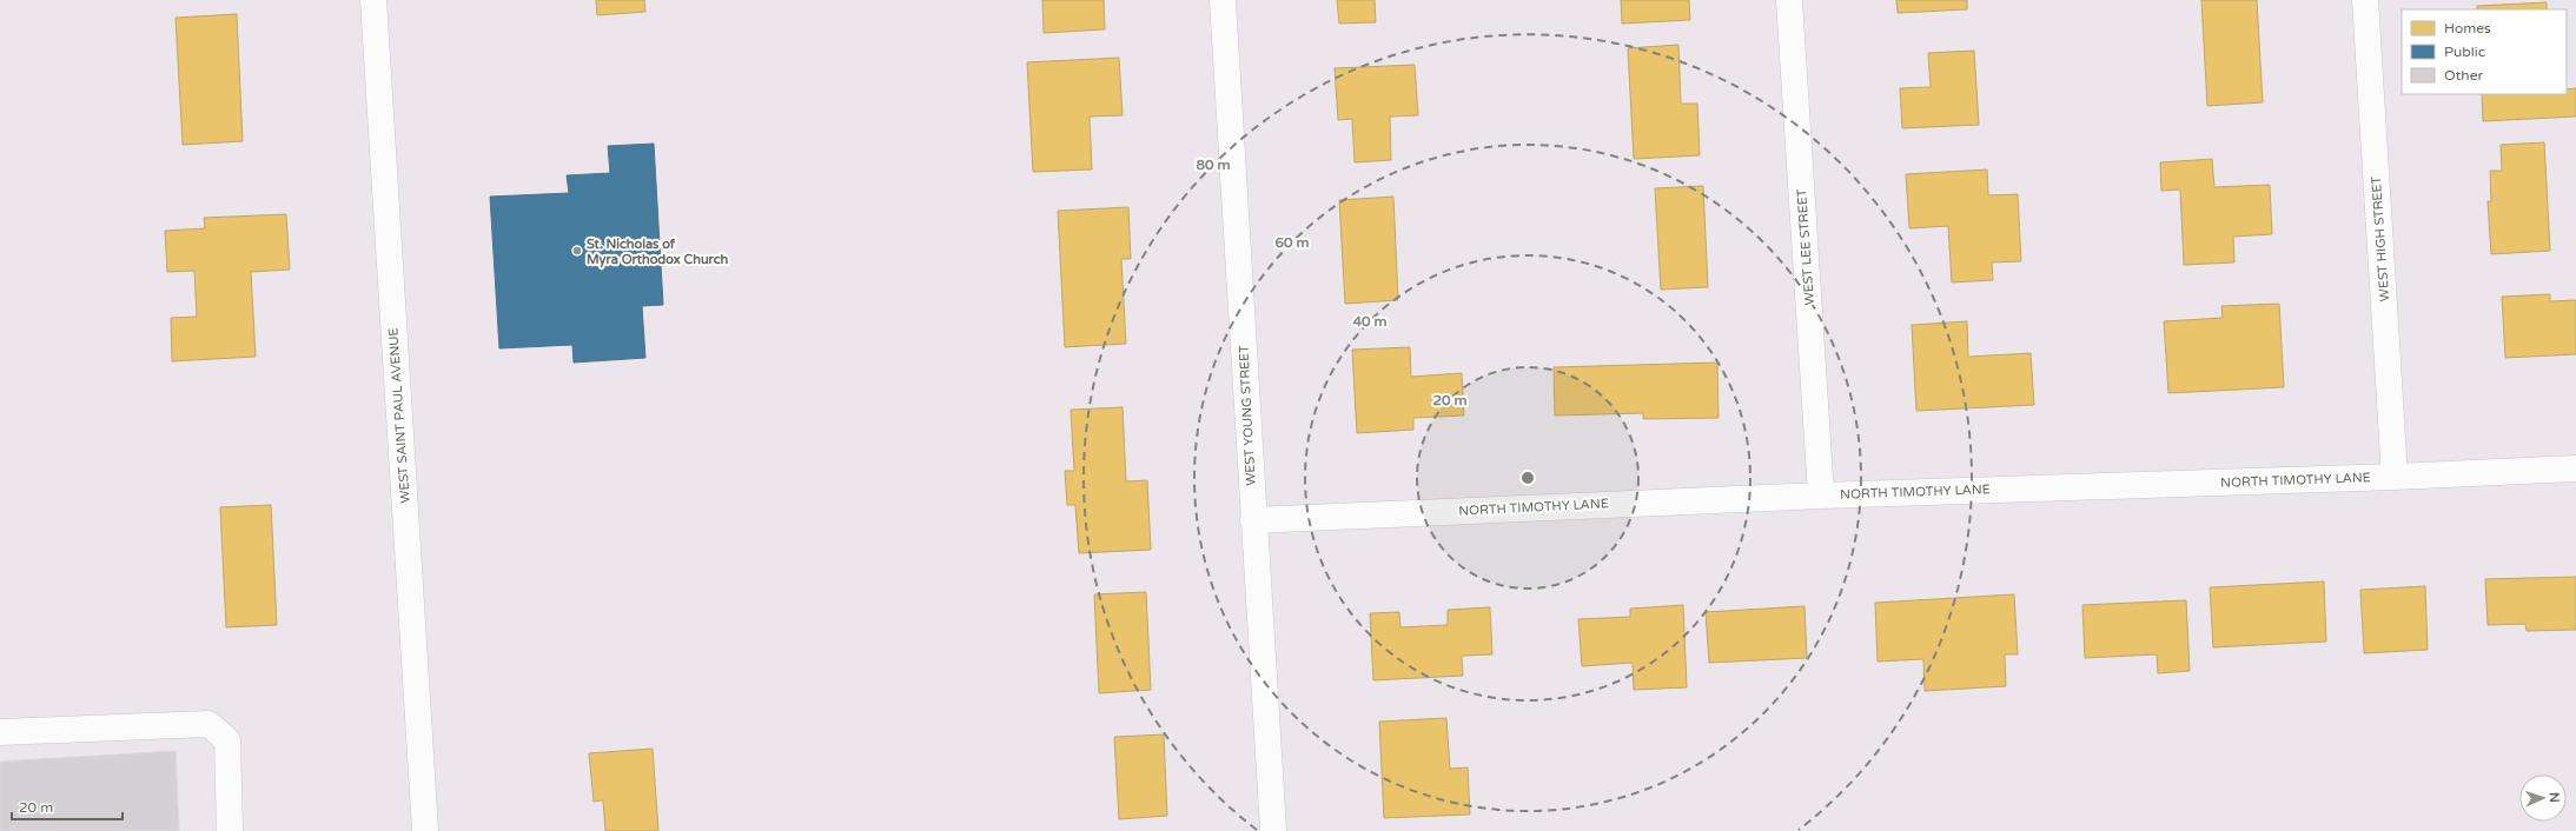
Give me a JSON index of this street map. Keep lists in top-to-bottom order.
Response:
{
  "streets": {
    "street": [
      "WEST HIGH STREET",
      "WEST LEE STREET",
      "WEST SAINT PAUL AVENUE",
      "WEST YOUNG STREET",
      "NORTH TIMOTHY LANE"
    ]
  },
  "crossings": [
    ["WEST HIGH STREET", "NORTH TIMOTHY LANE"],
    ["WEST LEE STREET", "NORTH TIMOTHY LANE"],
    ["WEST YOUNG STREET", "NORTH TIMOTHY LANE"]
  ],
  "places": ["St. Nicholas of Myra Orthodox Church"],
  "legend": ["Homes", "Public", "Other"],
  "scale_bar": "20 m",
  "north": "right",
  "rings": [
    "80 m",
    "60 m",
    "40 m",
    "20 m"
  ]
}
